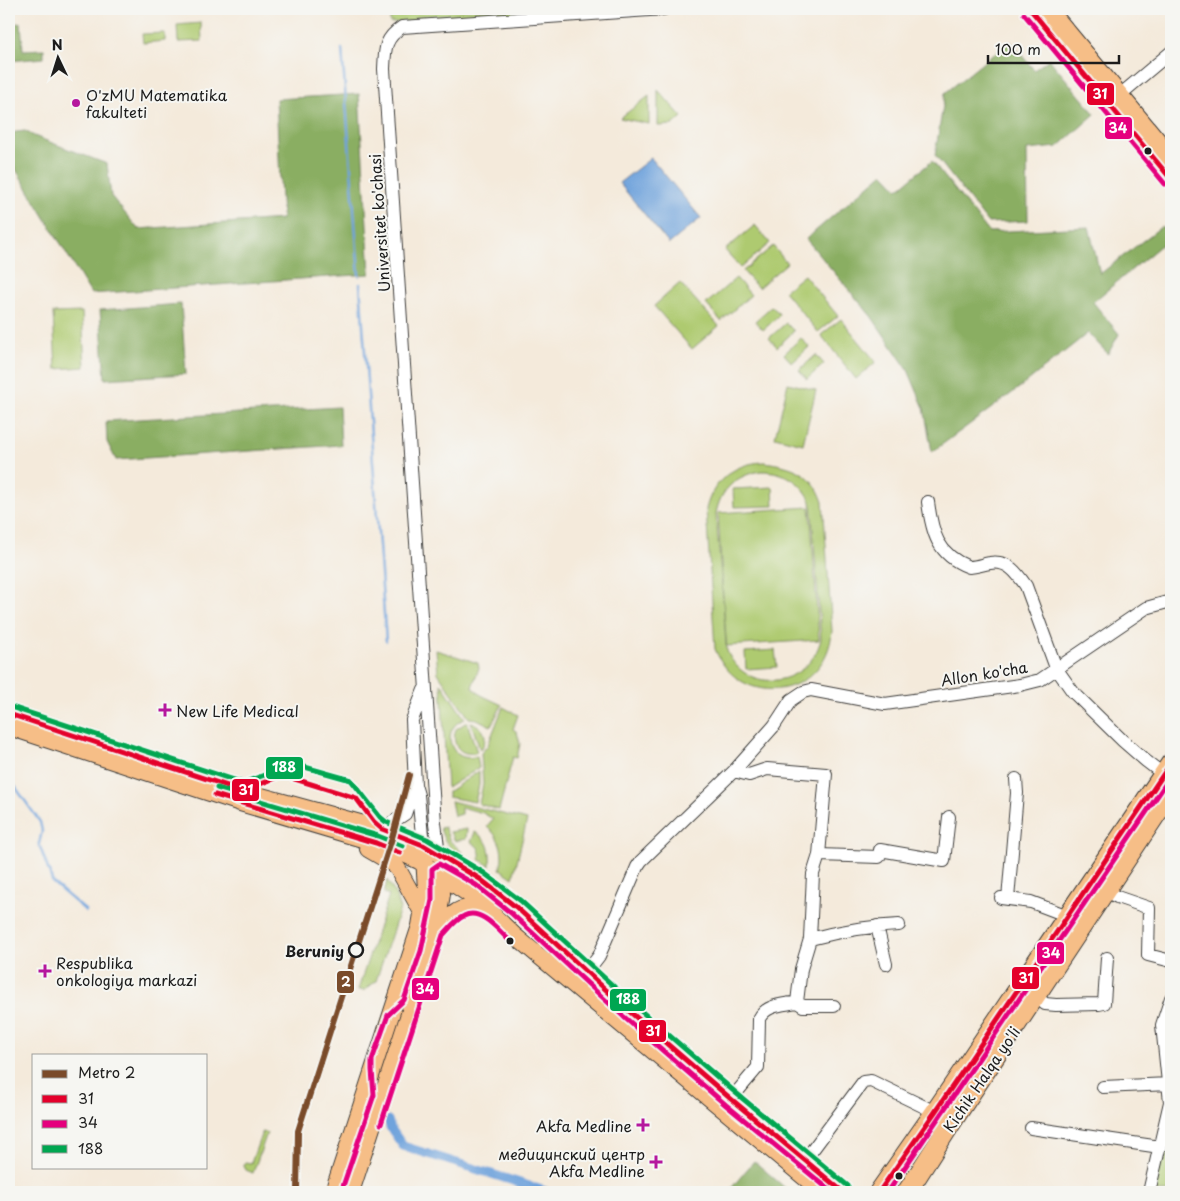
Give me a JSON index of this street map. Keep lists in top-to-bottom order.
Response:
{
  "streets": {
    "highway": ["Kichik Halqa yo'li"],
    "street": ["Universitet ko'chasi", "Allon ko'cha"]
  },
  "places": {
    "other": ["O'zMU Matematika fakulteti", "Beruniy"],
    "health": [
      "New Life Medical",
      "Respublika onkologiya markazi",
      "Akfa Medline",
      "медицинский центр Akfa Medline"
    ]
  },
  "lines": [
    "transit line 31",
    "transit line 34",
    "transit line 188",
    "metro line 2"
  ],
  "legend": [
    "Metro 2",
    "31",
    "34",
    "188"
  ],
  "scale_bar": "100 m",
  "north": "top"
}
